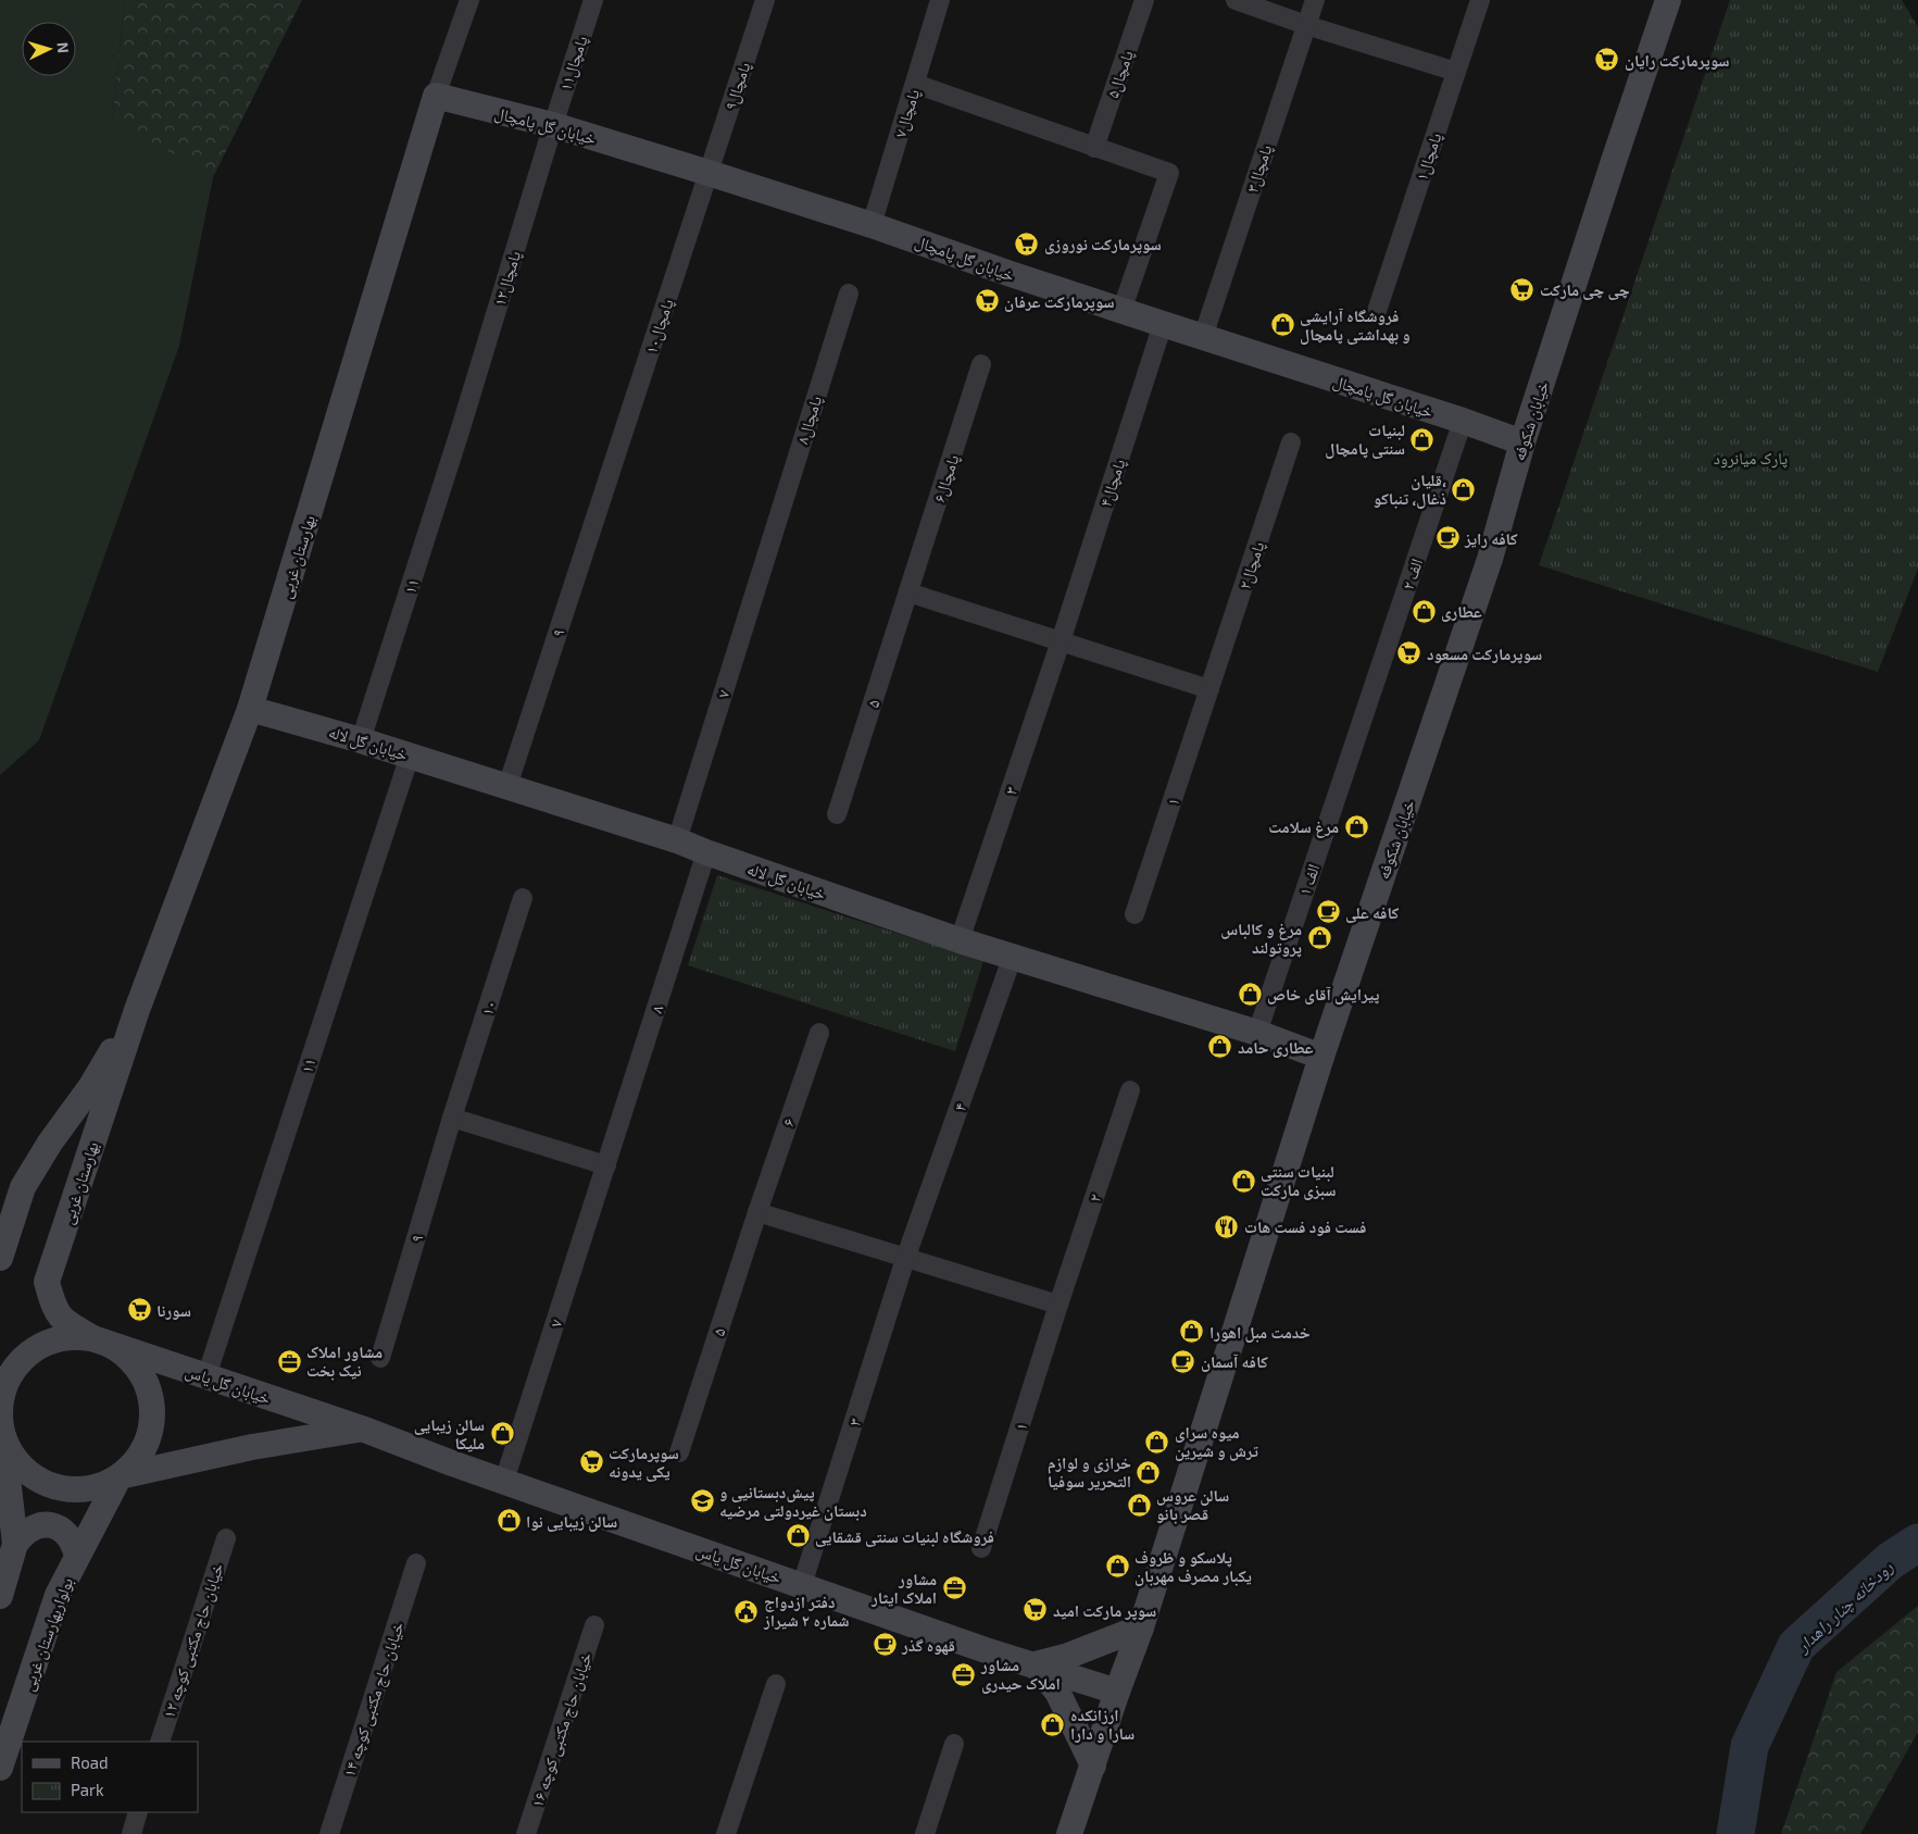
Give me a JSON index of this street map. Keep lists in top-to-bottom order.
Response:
{
  "streets": {
    "street": [
      "پامچال۱۱",
      "پامچال۵",
      "پامچال۹",
      "پامچال۷",
      "خیابان گل پامچال",
      "پامچال۱",
      "پامچال۳",
      "پامچال۱۲",
      "پامچال۱۰",
      "پامچال۸",
      "خیابان شکوفه",
      "پامچال۶",
      "پامچال۴",
      "بهارستان غربی",
      "پامچال۲",
      "۲ الف",
      "۱۱",
      "۹",
      "۷",
      "۵",
      "خیابان گل لاله",
      "۳",
      "۱",
      "۱ الف",
      "۱۰",
      "۸",
      "۴",
      "۶",
      "۲",
      "خیابان گل یاس",
      "بولواربهارستان غربی",
      "خیابان حاج مکتبی کوچه ۱۲",
      "خیابان حاج مکتبی کوچه ۱۴",
      "خیابان حاج مکتبی کوچه ۱۶"
    ]
  },
  "crossings": [
    ["پامچال۱۱", "خیابان گل پامچال"],
    ["پامچال۱۱", "پامچال۱۲"],
    ["پامچال۹", "خیابان گل پامچال"],
    ["پامچال۹", "پامچال۱۰"],
    ["پامچال۷", "خیابان گل پامچال"],
    ["خیابان گل پامچال", "پامچال۳"],
    ["خیابان گل پامچال", "پامچال۱۲"],
    ["خیابان گل پامچال", "پامچال۱۰"],
    ["خیابان گل پامچال", "خیابان شکوفه"],
    ["خیابان گل پامچال", "پامچال۴"],
    ["خیابان گل پامچال", "بهارستان غربی"],
    ["خیابان گل پامچال", "۲ الف"],
    ["پامچال۱۲", "۱۱"],
    ["پامچال۱۰", "۹"],
    ["پامچال۸", "۷"],
    ["خیابان شکوفه", "خیابان گل لاله"],
    ["خیابان شکوفه", "خیابان گل یاس"],
    ["پامچال۶", "۵"],
    ["پامچال۴", "۳"],
    ["بهارستان غربی", "خیابان گل لاله"],
    ["بهارستان غربی", "خیابان گل یاس"],
    ["بهارستان غربی", "بولواربهارستان غربی"],
    ["پامچال۲", "۱"],
    ["۲ الف", "۱ الف"],
    ["۱۱", "خیابان گل لاله"],
    ["۱۱", "خیابان گل یاس"],
    ["۹", "خیابان گل لاله"],
    ["۹", "۱۰"],
    ["۷", "خیابان گل لاله"],
    ["۷", "۸"],
    ["۷", "خیابان گل یاس"],
    ["۵", "۶"],
    ["خیابان گل لاله", "۳"],
    ["خیابان گل لاله", "۱ الف"],
    ["خیابان گل لاله", "۸"],
    ["خیابان گل لاله", "۴"],
    ["۳", "۴"],
    ["۳", "خیابان گل یاس"],
    ["۱", "۲"],
    ["خیابان گل یاس", "بولواربهارستان غربی"]
  ],
  "water": ["رودخانه چنار راهدار"],
  "parks": ["پارک میانرود"],
  "places": {
    "supermarket": [
      "سوپرمارکت رایان",
      "سوپرمارکت نوروزی",
      "چی چی مارکت",
      "سوپرمارکت عرفان",
      "سوپرمارکت مسعود",
      "سورنا",
      "سوپرمارکت یکی یدونه",
      "سوپر مارکت امید"
    ],
    "shop": [
      "فروشگاه آرایشی و بهداشتی پامچال",
      "لبنیات سنتی پامچال",
      "قلیان، ذغال، تنباکو",
      "عطاری",
      "مرغ سلامت",
      "مرغ و کالباس پروتولند",
      "پیرایش آقای خاص",
      "عطاری حامد",
      "لبنیات سنتی سبزی مارکت",
      "خدمت مبل اهورا",
      "سالن زیبایی ملیکا",
      "میوه سرای ترش و شیرین",
      "خرازی و لوازم التحریر سوفیا",
      "سالن عروس قصر بانو",
      "سالن زیبایی نوا",
      "فروشگاه لبنیات سنتی قشقایی",
      "پلاسکو و ظروف یکبار مصرف مهربان",
      "ارزانکده سارا و دارا"
    ],
    "cafe": [
      "کافه رایز",
      "کافه علی",
      "کافه آسمان",
      "قهوه گذر"
    ],
    "restaurant": ["فست فود فست هات"],
    "office": ["مشاور املاک نیک بخت", "مشاور املاک ایثار", "مشاور املاک حیدری"],
    "school or university": ["پیش‌دبستانیی و دبستان غیردولتی مرضیه"],
    "public building": ["دفتر ازدواج شماره ۲ شیراز"]
  },
  "legend": ["Road", "Park"],
  "north": "right"
}
